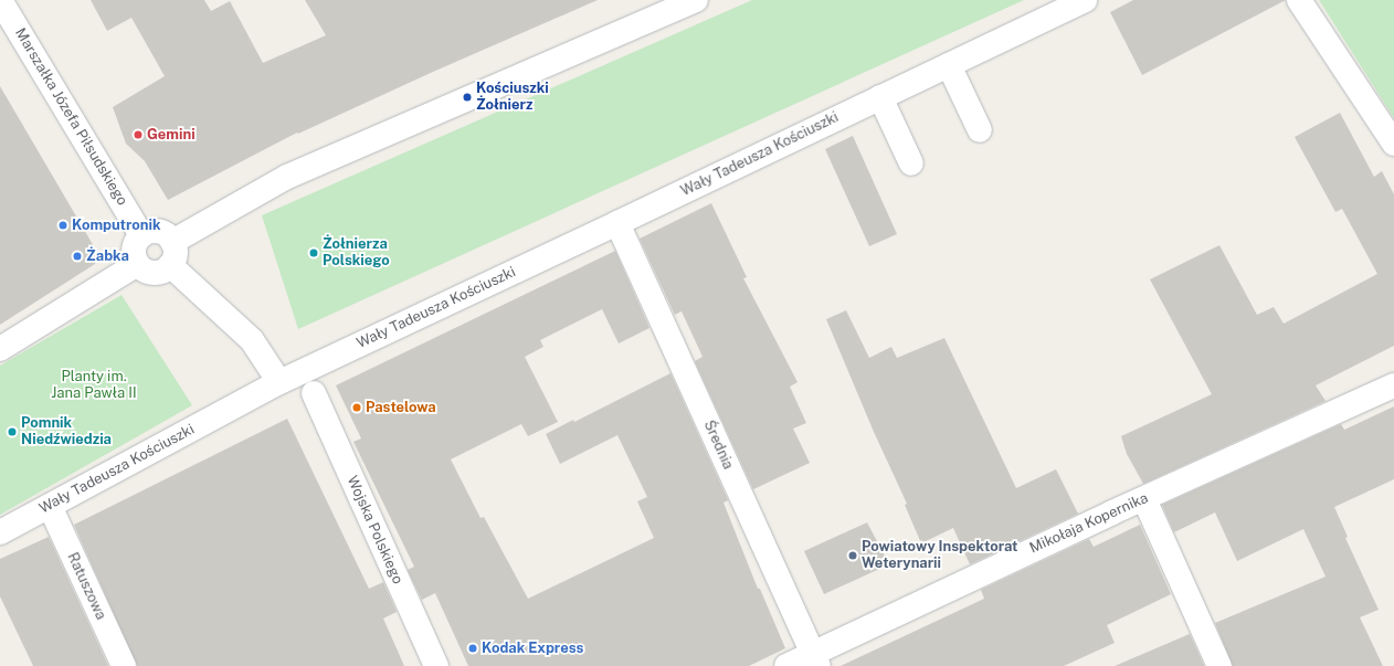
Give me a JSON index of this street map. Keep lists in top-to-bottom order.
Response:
{
  "streets": {
    "street": [
      "Marszałka Józefa Piłsudskiego",
      "Wały Tadeusza Kościuszki",
      "Średnia",
      "Mikołaja Kopernika",
      "Wojska Polskiego",
      "Ratuszowa"
    ]
  },
  "crossings": [
    ["Wały Tadeusza Kościuszki", "Średnia"],
    ["Wały Tadeusza Kościuszki", "Ratuszowa"],
    ["Średnia", "Mikołaja Kopernika"]
  ],
  "parks": ["Planty im. Jana Pawła II"],
  "places": [
    "Kościuszki Żołnierz",
    "Gemini",
    "Komputronik",
    "Żołnierza Polskiego",
    "Żabka",
    "Pastelowa",
    "Pomnik Niedźwiedzia",
    "Powiatowy Inspektorat Weterynarii",
    "Kodak Express"
  ]
}
